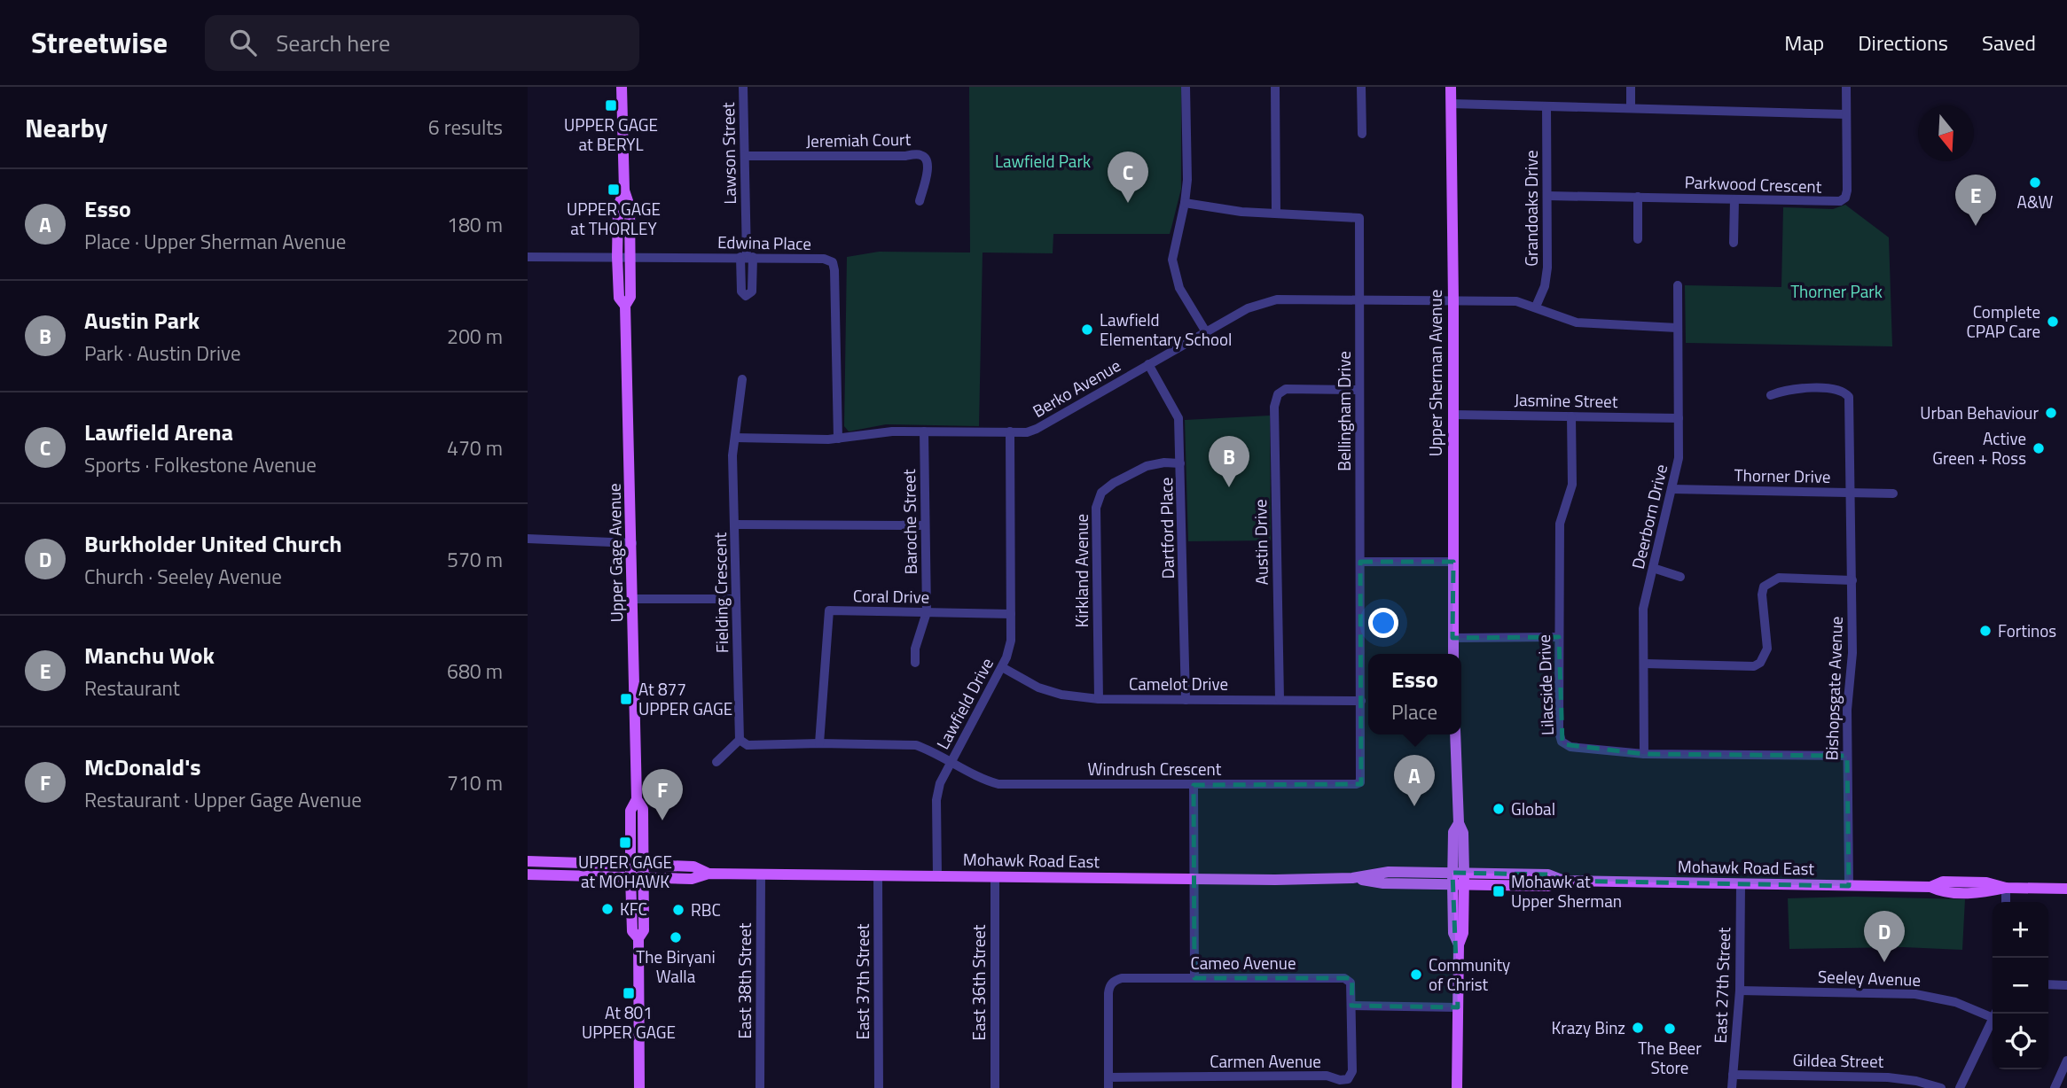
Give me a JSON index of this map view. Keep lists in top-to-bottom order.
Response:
{
  "streets": {
    "main road": ["Upper Sherman Avenue", "Upper Gage Avenue", "Mohawk Road East"],
    "street": [
      "Jeremiah Court",
      "Lawson Street",
      "Parkwood Crescent",
      "Grandoaks Drive",
      "Edwina Place",
      "Berko Avenue",
      "Jasmine Street",
      "Bellingham Drive",
      "Thorner Drive",
      "Deerborn Drive",
      "Baroche Street",
      "Dartford Place",
      "Austin Drive",
      "Kirkland Avenue",
      "Fielding Crescent",
      "Coral Drive",
      "Camelot Drive",
      "Lilacside Drive",
      "Bishopsgate Avenue",
      "Lawfield Drive",
      "Windrush Crescent",
      "Cameo Avenue",
      "Seeley Avenue",
      "East 38th Street",
      "East 37th Street",
      "East 36th Street",
      "East 27th Street",
      "Gildea Street",
      "Carmen Avenue"
    ]
  },
  "crossings": [
    ["Jeremiah Court", "Lawson Street"],
    ["Lawson Street", "Edwina Place"],
    ["Parkwood Crescent", "Grandoaks Drive"],
    ["Grandoaks Drive", "Berko Avenue"],
    ["Edwina Place", "Berko Avenue"],
    ["Edwina Place", "Upper Gage Avenue"],
    ["Upper Sherman Avenue", "Berko Avenue"],
    ["Upper Sherman Avenue", "Jasmine Street"],
    ["Berko Avenue", "Bellingham Drive"],
    ["Berko Avenue", "Deerborn Drive"],
    ["Berko Avenue", "Baroche Street"],
    ["Berko Avenue", "Dartford Place"],
    ["Berko Avenue", "Lawfield Drive"],
    ["Jasmine Street", "Deerborn Drive"],
    ["Jasmine Street", "Lilacside Drive"],
    ["Bellingham Drive", "Austin Drive"],
    ["Bellingham Drive", "Camelot Drive"],
    ["Bellingham Drive", "Windrush Crescent"],
    ["Thorner Drive", "Deerborn Drive"],
    ["Thorner Drive", "Bishopsgate Avenue"],
    ["Deerborn Drive", "Lilacside Drive"],
    ["Baroche Street", "Fielding Crescent"],
    ["Baroche Street", "Coral Drive"],
    ["Dartford Place", "Kirkland Avenue"],
    ["Dartford Place", "Camelot Drive"],
    ["Austin Drive", "Camelot Drive"],
    ["Upper Gage Avenue", "Mohawk Road East"],
    ["Kirkland Avenue", "Camelot Drive"],
    ["Coral Drive", "Lawfield Drive"],
    ["Camelot Drive", "Lawfield Drive"],
    ["Lilacside Drive", "Bishopsgate Avenue"],
    ["Bishopsgate Avenue", "Mohawk Road East"],
    ["Lawfield Drive", "Windrush Crescent"],
    ["Lawfield Drive", "Mohawk Road East"],
    ["Mohawk Road East", "East 38th Street"],
    ["Mohawk Road East", "East 37th Street"],
    ["Mohawk Road East", "East 36th Street"],
    ["Mohawk Road East", "East 27th Street"],
    ["Cameo Avenue", "Carmen Avenue"],
    ["Seeley Avenue", "East 27th Street"],
    ["East 27th Street", "Gildea Street"]
  ],
  "parks": ["Lawfield Park", "Thorner Park"],
  "places": {
    "transit": [
      "UPPER GAGE at BERYL",
      "UPPER GAGE at THORLEY",
      "At 877 UPPER GAGE",
      "UPPER GAGE at MOHAWK",
      "Mohawk at Upper Sherman",
      "At 801 UPPER GAGE"
    ],
    "other": [
      "A&W",
      "Complete CPAP Care",
      "Lawfield Elementary School",
      "Urban Behaviour",
      "Active Green + Ross",
      "Fortinos",
      "Global",
      "KFC",
      "RBC",
      "The Biryani Walla",
      "Community of Christ",
      "Krazy Binz",
      "The Beer Store"
    ]
  },
  "north": "bottom",
  "page": {
    "header": "Streetwise",
    "search": "Search here",
    "nav": ["Map", "Directions", "Saved"],
    "heading": ["Nearby", "6 results"],
    "pins": [
      "C",
      "E",
      "B",
      "A",
      "F",
      "D"
    ],
    "list": [
      {
        "mark": "A",
        "name": "Esso",
        "note": "Place · Upper Sherman Avenue",
        "value": "180 m"
      },
      {
        "mark": "B",
        "name": "Austin Park",
        "note": "Park · Austin Drive",
        "value": "200 m"
      },
      {
        "mark": "C",
        "name": "Lawfield Arena",
        "note": "Sports · Folkestone Avenue",
        "value": "470 m"
      },
      {
        "mark": "D",
        "name": "Burkholder United Church",
        "note": "Church · Seeley Avenue",
        "value": "570 m"
      },
      {
        "mark": "E",
        "name": "Manchu Wok",
        "note": "Restaurant",
        "value": "680 m"
      },
      {
        "mark": "F",
        "name": "McDonald's",
        "note": "Restaurant · Upper Gage Avenue",
        "value": "710 m"
      }
    ],
    "popup": ["Esso", "Place"],
    "map_buttons": ["+", "−"]
  }
}
